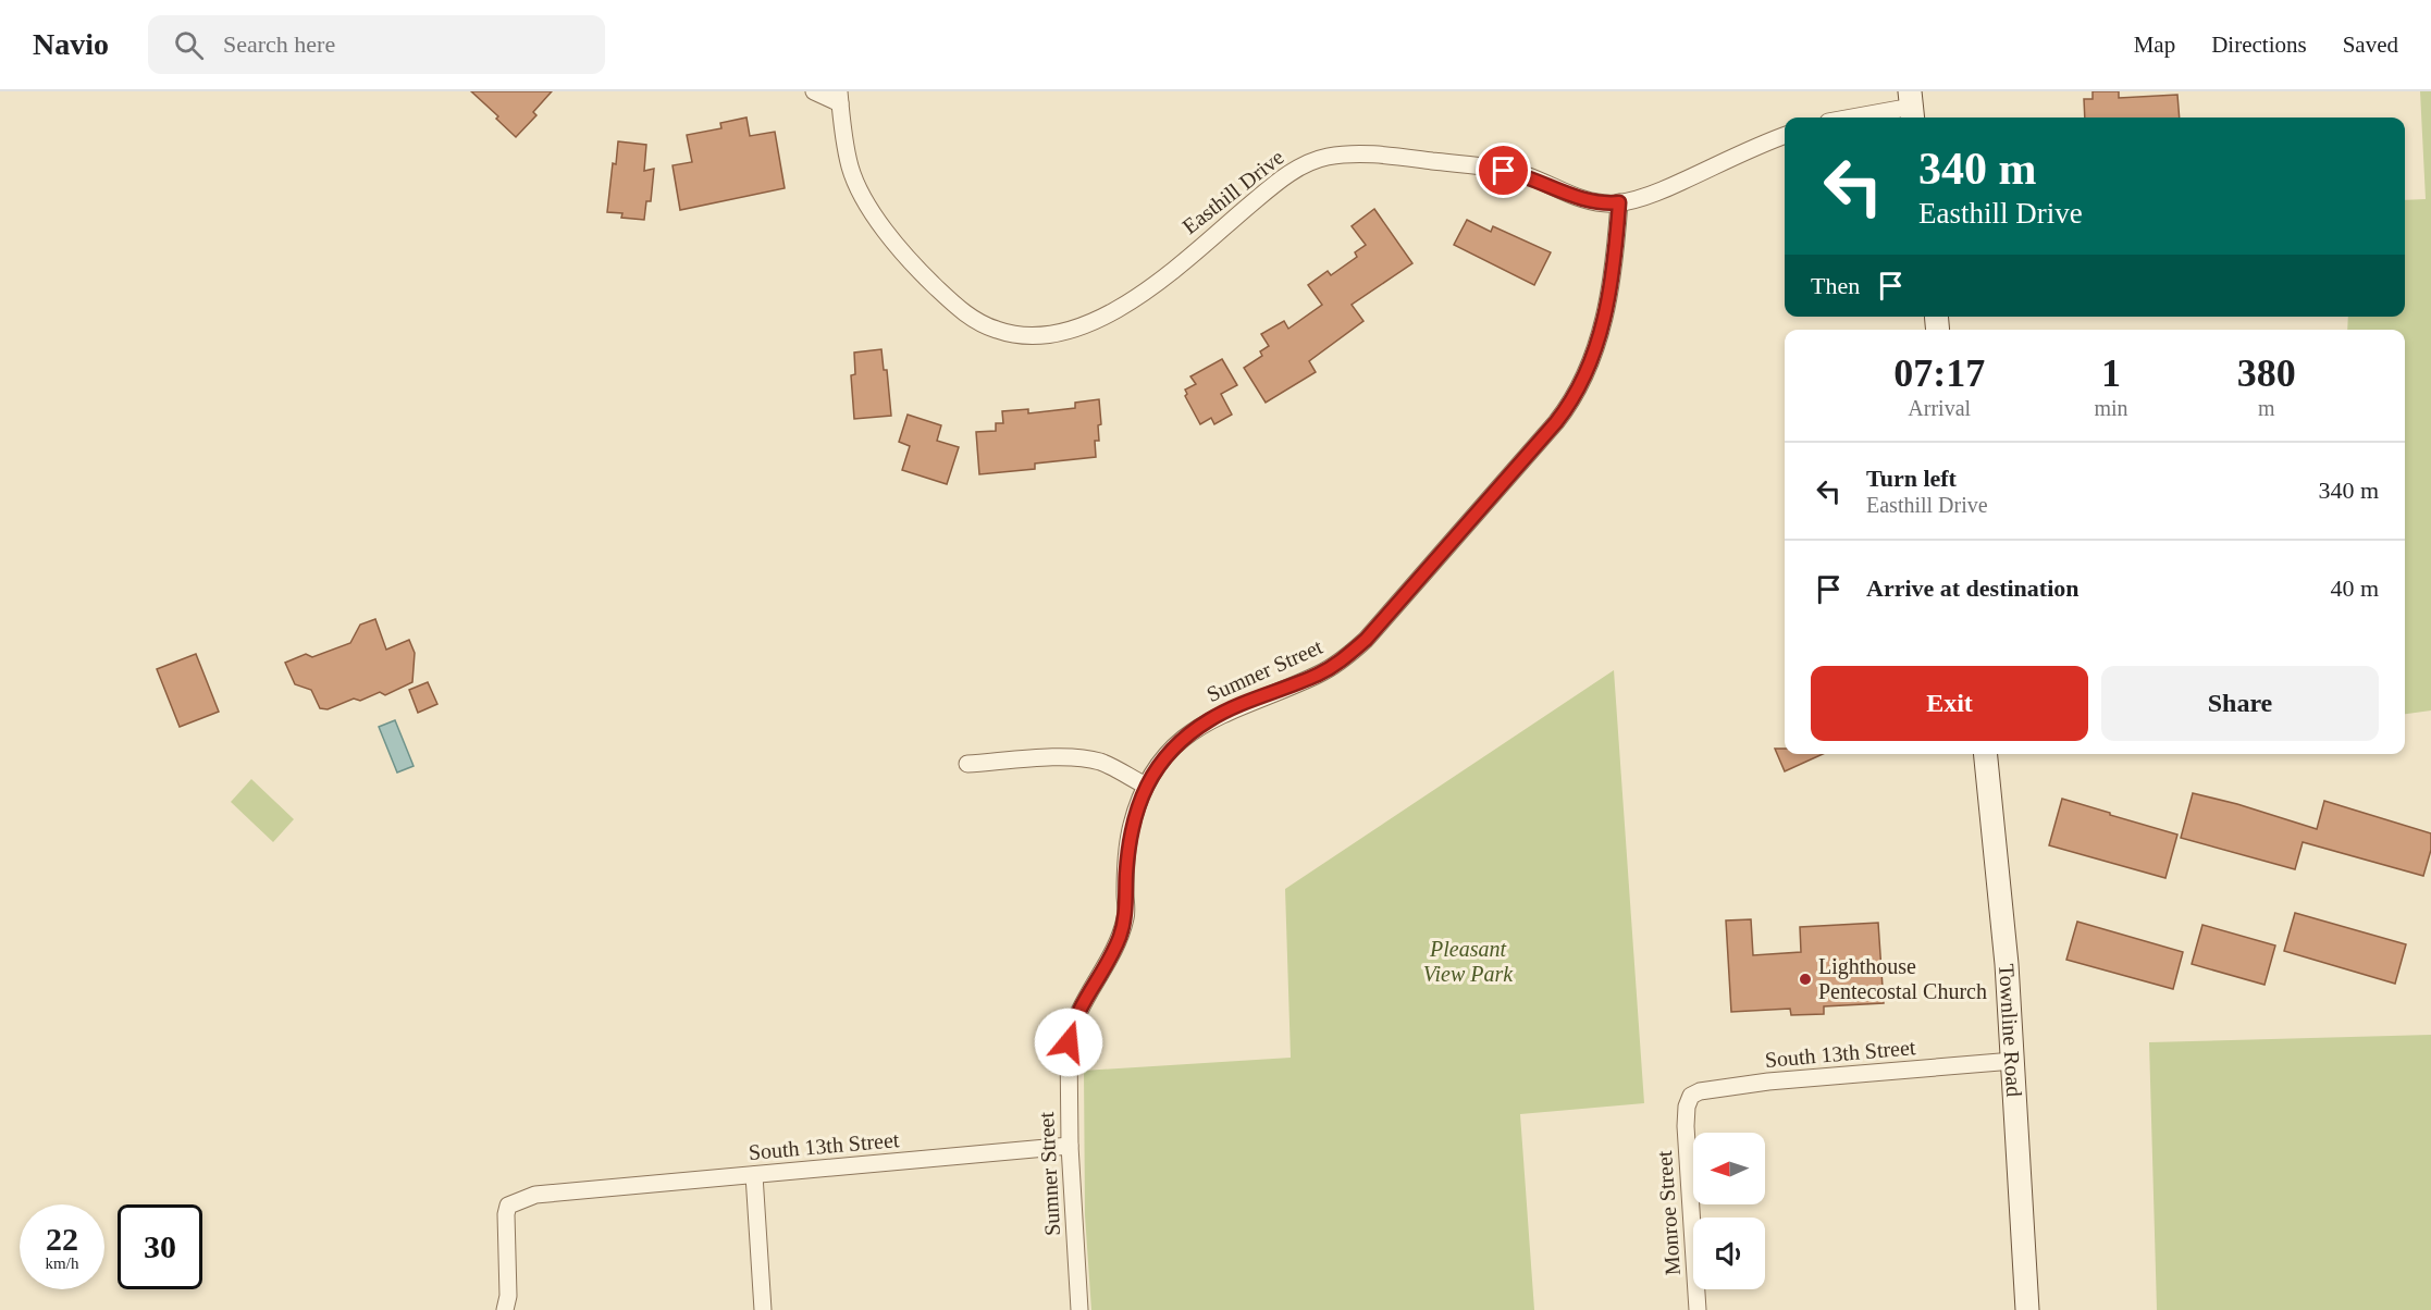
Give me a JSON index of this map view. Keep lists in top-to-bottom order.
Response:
{
  "streets": {
    "street": [
      "Easthill Drive",
      "Sumner Street",
      "Townline Road",
      "South 13th Street",
      "Monroe Street"
    ]
  },
  "crossings": [
    ["Easthill Drive", "Sumner Street"],
    ["Sumner Street", "South 13th Street"],
    ["Townline Road", "South 13th Street"],
    ["South 13th Street", "Monroe Street"]
  ],
  "parks": ["Pleasant View Park"],
  "places": ["Lighthouse Pentecostal Church"],
  "north": "left",
  "page": {
    "header": "Navio",
    "search": "Search here",
    "nav": ["Map", "Directions", "Saved"],
    "turn": ["340 m", "Easthill Drive"],
    "then": "Then",
    "eta": [
      "07:17",
      "Arrival",
      "1",
      "min",
      "380",
      "m"
    ],
    "list": [
      {
        "name": "Turn left",
        "note": "Easthill Drive",
        "value": "340 m"
      },
      {
        "name": "Arrive at destination",
        "value": "40 m"
      }
    ],
    "buttons": ["Exit", "Share"],
    "speed": "22 km/h",
    "limit": "30"
  }
}
